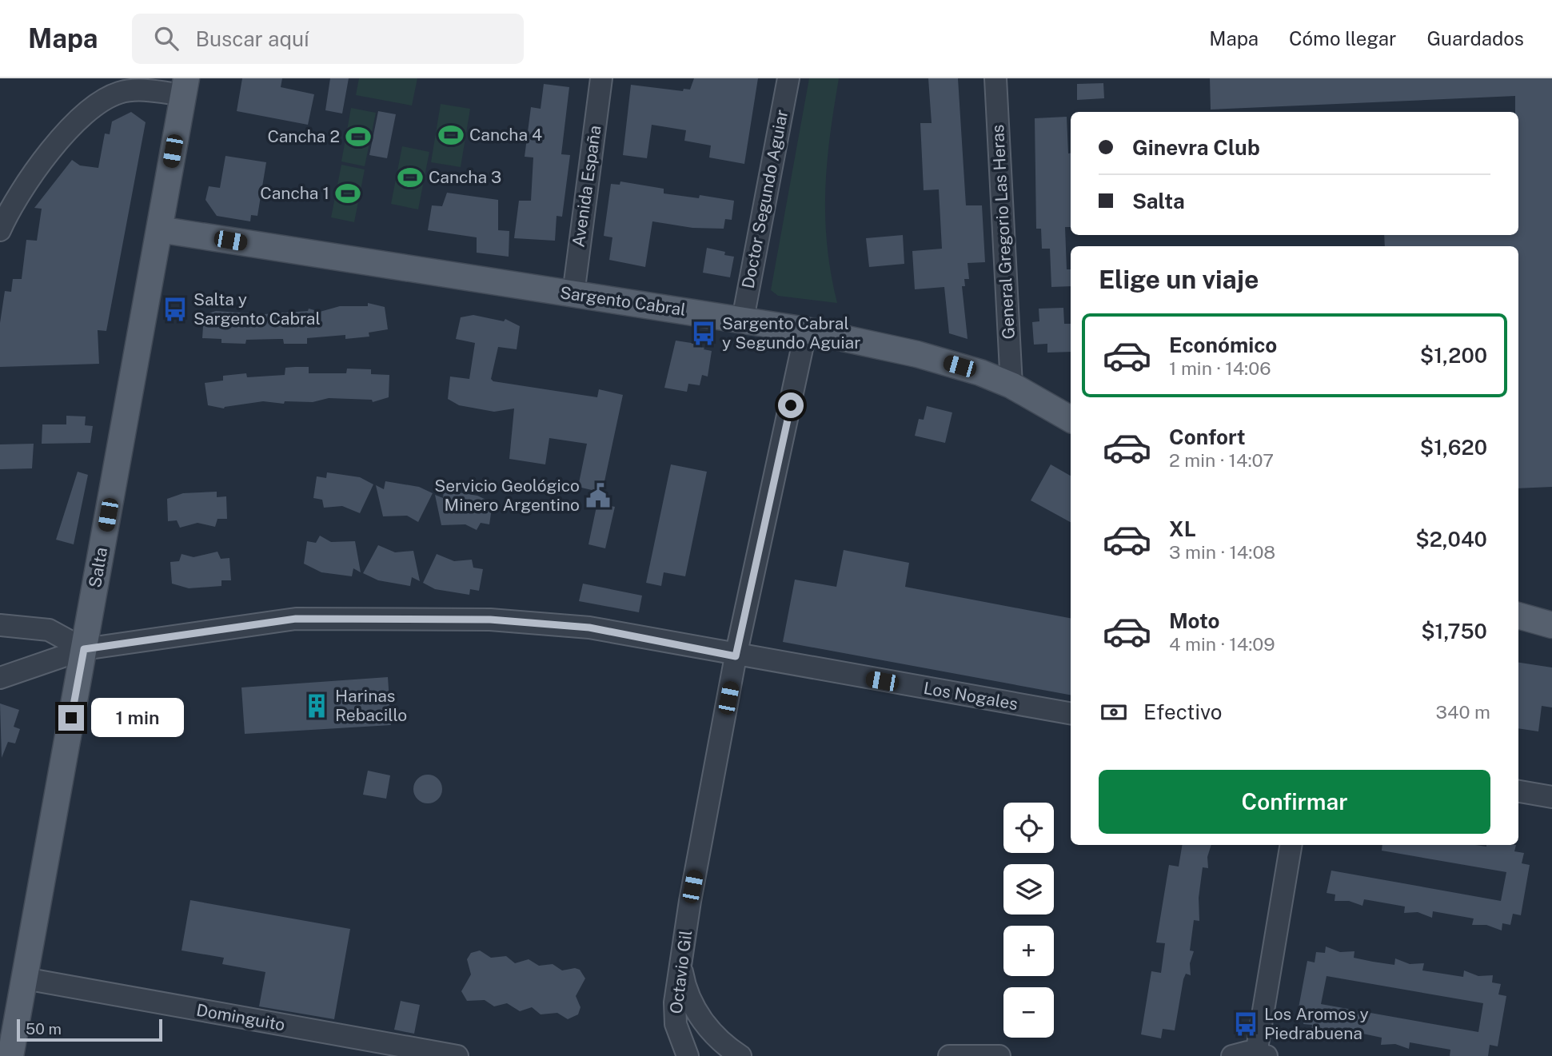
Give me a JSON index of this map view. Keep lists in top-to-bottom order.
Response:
{
  "streets": {
    "main road": ["Sargento Cabral", "Salta"],
    "street": [
      "Avenida España",
      "Doctor Segundo Aguiar",
      "General Gregorio Las Heras",
      "Los Nogales",
      "Octavio Gil",
      "Dominguito"
    ]
  },
  "crossings": [
    ["Avenida España", "Sargento Cabral"],
    ["Doctor Segundo Aguiar", "Sargento Cabral"],
    ["General Gregorio Las Heras", "Sargento Cabral"],
    ["Sargento Cabral", "Salta"],
    ["Salta", "Los Nogales"],
    ["Salta", "Dominguito"],
    ["Los Nogales", "Octavio Gil"]
  ],
  "places": {
    "sports": [
      "Cancha 4",
      "Cancha 2",
      "Cancha 3",
      "Cancha 1"
    ],
    "bus stop": ["Salta y Sargento Cabral", "Sargento Cabral y Segundo Aguiar", "Los Aromos y Piedrabuena"],
    "public building": ["Servicio Geológico Minero Argentino"],
    "building": ["Harinas Rebacillo"]
  },
  "scale_bar": "50 m",
  "page": {
    "header": "Mapa",
    "search": "Buscar aquí",
    "nav": ["Mapa", "Cómo llegar", "Guardados"],
    "banner": ["Ginevra Club", "Salta"],
    "heading": "Elige un viaje",
    "list": [
      {
        "name": "Económico",
        "note": "1 min · 14:06",
        "value": "$1,200"
      },
      {
        "name": "Confort",
        "note": "2 min · 14:07",
        "value": "$1,620"
      },
      {
        "name": "XL",
        "note": "3 min · 14:08",
        "value": "$2,040"
      },
      {
        "name": "Moto",
        "note": "4 min · 14:09",
        "value": "$1,750"
      }
    ],
    "pay": ["Efectivo", "340 m"],
    "bubble": "1 min",
    "buttons": "Confirmar",
    "map_buttons": ["+", "−"],
    "scale": "50 m"
  }
}
